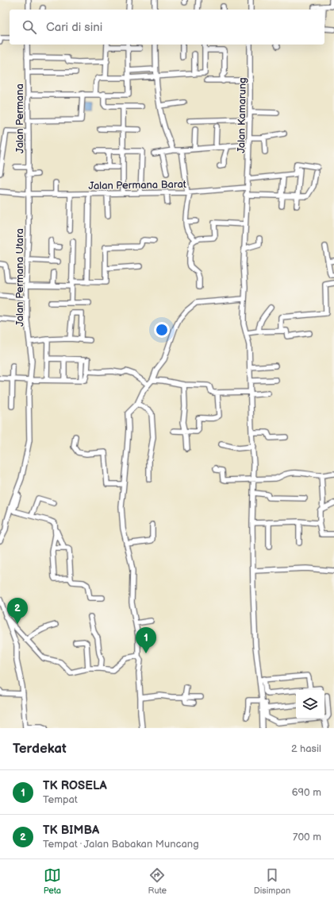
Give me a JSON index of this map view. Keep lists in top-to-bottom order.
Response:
{
  "streets": {
    "street": [
      "Jalan Kamarung",
      "Jalan Permana",
      "Jalan Permana Barat",
      "Jalan Permana Utara"
    ]
  },
  "crossings": [
    ["Jalan Kamarung", "Jalan Permana Barat"],
    ["Jalan Permana", "Jalan Permana Barat"],
    ["Jalan Permana", "Jalan Permana Utara"],
    ["Jalan Permana Barat", "Jalan Permana Utara"]
  ],
  "page": {
    "search": "Cari di sini",
    "pins": ["2", "1"],
    "heading": ["Terdekat", "2 hasil"],
    "list": [
      {
        "mark": "1",
        "name": "TK ROSELA",
        "note": "Tempat",
        "value": "690 m"
      },
      {
        "mark": "2",
        "name": "TK BIMBA",
        "note": "Tempat · Jalan Babakan Muncang",
        "value": "700 m"
      }
    ],
    "nav": ["Peta", "Rute", "Disimpan"]
  }
}
